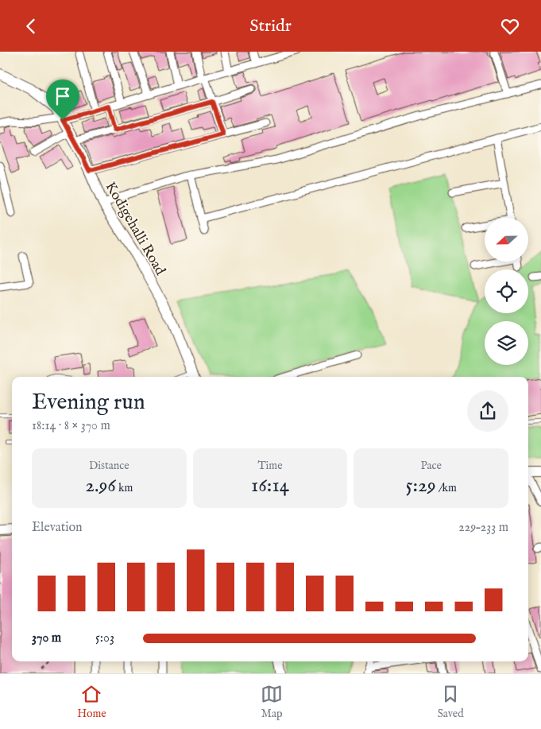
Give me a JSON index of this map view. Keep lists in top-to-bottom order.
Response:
{
  "streets": {
    "street": ["Kodigehalli Road"]
  },
  "north": "left",
  "page": {
    "header": "Stridr",
    "heading": ["Evening run", "18:14 · 8 × 370 m"],
    "stats": [
      ["Distance", "2.96 km"],
      ["Time", "16:14"],
      ["Pace", "5:29 /km"]
    ],
    "chart": ["Elevation", "229–233 m"],
    "list": [
      {
        "name": "370 m",
        "note": "5:03"
      }
    ],
    "tabs": ["Home", "Map", "Saved"]
  }
}
